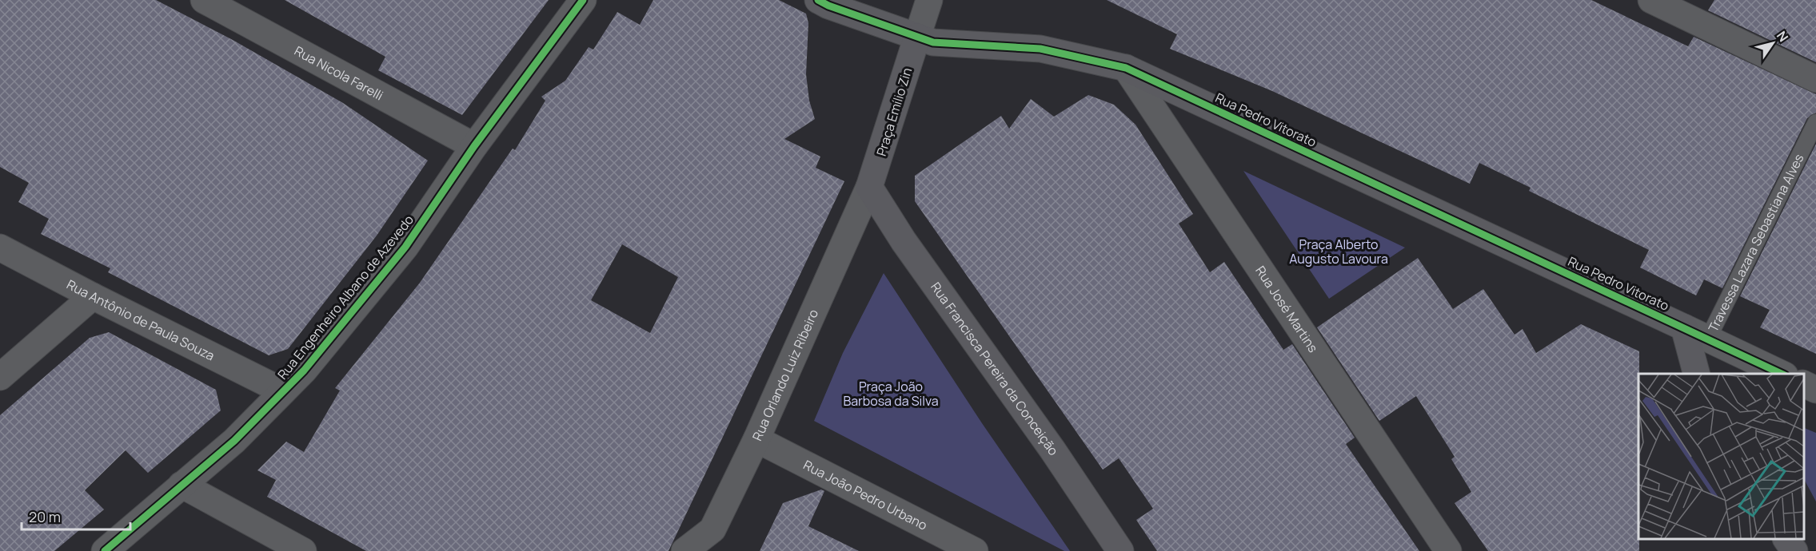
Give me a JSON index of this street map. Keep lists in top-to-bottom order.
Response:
{
  "streets": {
    "street": [
      "Rua Nicola Farelli",
      "Praça Emílio Zin",
      "Rua Pedro Vitorato",
      "Rua Engenheiro Albano de Azevedo",
      "Rua José Martins",
      "Rua Antônio de Paula Souza",
      "Rua Francisca Pereira da Conceição",
      "Rua Orlando Luiz Ribeiro",
      "Rua João Pedro Urbano"
    ],
    "lane": ["Travessa Lazara Sebastiana Alves"]
  },
  "crossings": [
    ["Rua Nicola Farelli", "Rua Engenheiro Albano de Azevedo"],
    ["Praça Emílio Zin", "Rua Pedro Vitorato"],
    ["Praça Emílio Zin", "Rua Francisca Pereira da Conceição"],
    ["Praça Emílio Zin", "Rua Orlando Luiz Ribeiro"],
    ["Rua Pedro Vitorato", "Rua José Martins"],
    ["Rua Engenheiro Albano de Azevedo", "Rua Antônio de Paula Souza"],
    ["Rua Francisca Pereira da Conceição", "Rua Orlando Luiz Ribeiro"],
    ["Rua Orlando Luiz Ribeiro", "Rua João Pedro Urbano"]
  ],
  "parks": ["Praça Alberto Augusto Lavoura", "Praça João Barbosa da Silva"],
  "scale_bar": "20 m",
  "north": "top right"
}
